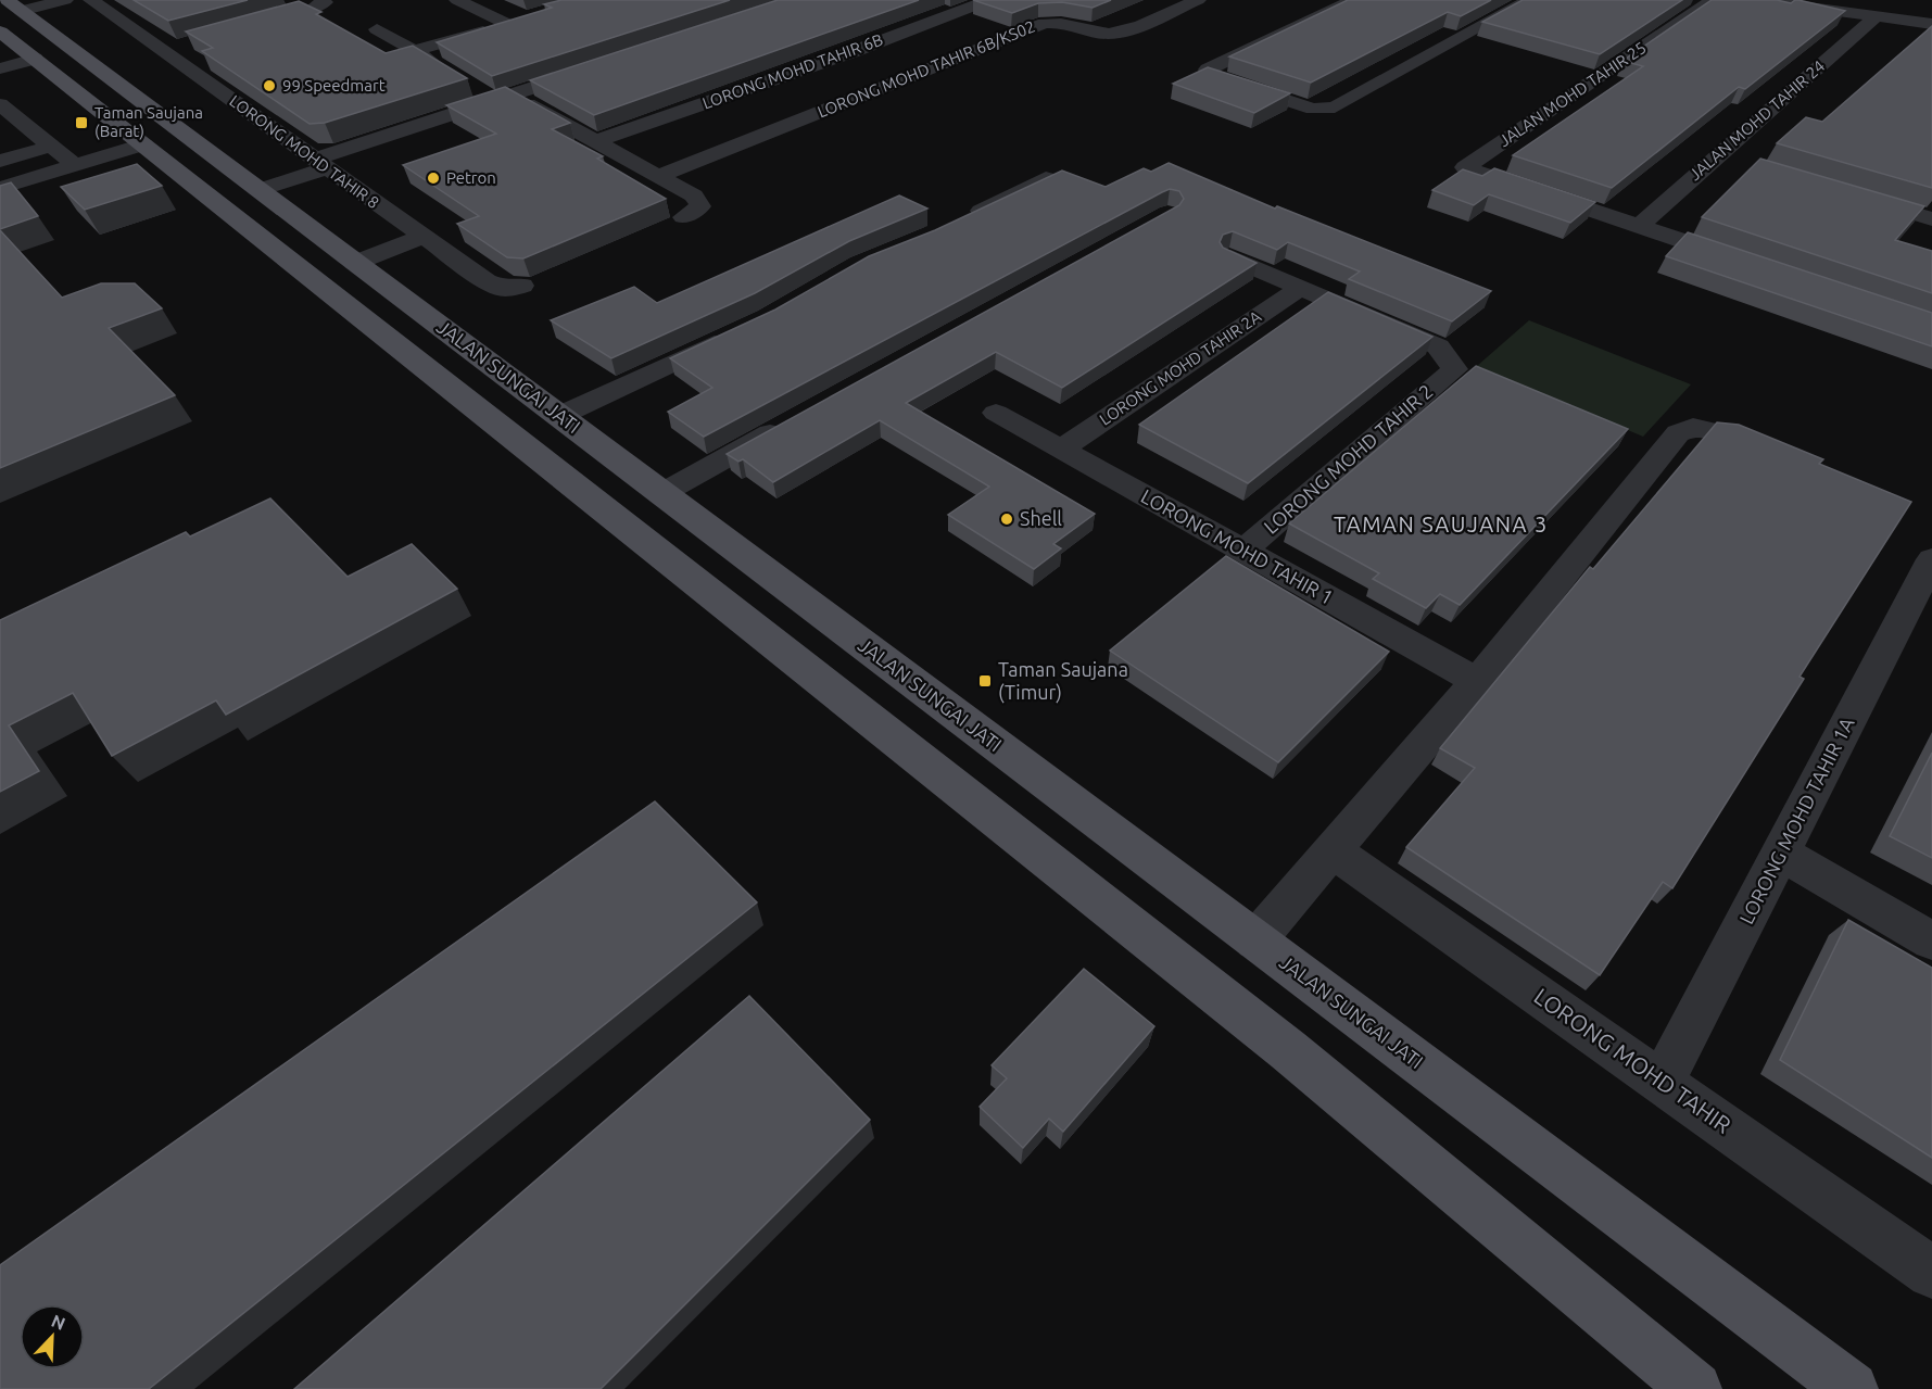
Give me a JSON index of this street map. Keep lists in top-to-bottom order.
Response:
{
  "streets": {
    "main road": ["JALAN SUNGAI JATI"],
    "street": [
      "LORONG MOHD TAHIR 6B/KS02",
      "LORONG MOHD TAHIR 6B",
      "JALAN MOHD TAHIR 25",
      "JALAN MOHD TAHIR 24",
      "LORONG MOHD TAHIR 8",
      "LORONG MOHD TAHIR 2A",
      "LORONG MOHD TAHIR 2",
      "LORONG MOHD TAHIR 1",
      "LORONG MOHD TAHIR 1A",
      "LORONG MOHD TAHIR"
    ]
  },
  "crossings": [
    ["JALAN MOHD TAHIR 25", "JALAN MOHD TAHIR 24"],
    ["LORONG MOHD TAHIR 2A", "LORONG MOHD TAHIR 2"],
    ["LORONG MOHD TAHIR 2A", "LORONG MOHD TAHIR 1"],
    ["LORONG MOHD TAHIR 2", "LORONG MOHD TAHIR 1"],
    ["LORONG MOHD TAHIR 1A", "LORONG MOHD TAHIR"]
  ],
  "districts": ["TAMAN SAUJANA 3"],
  "places": {
    "other": ["99 Speedmart", "Petron", "Shell"],
    "transit": ["Taman Saujana (Barat)", "Taman Saujana (Timur)"]
  },
  "north": "top right"
}
